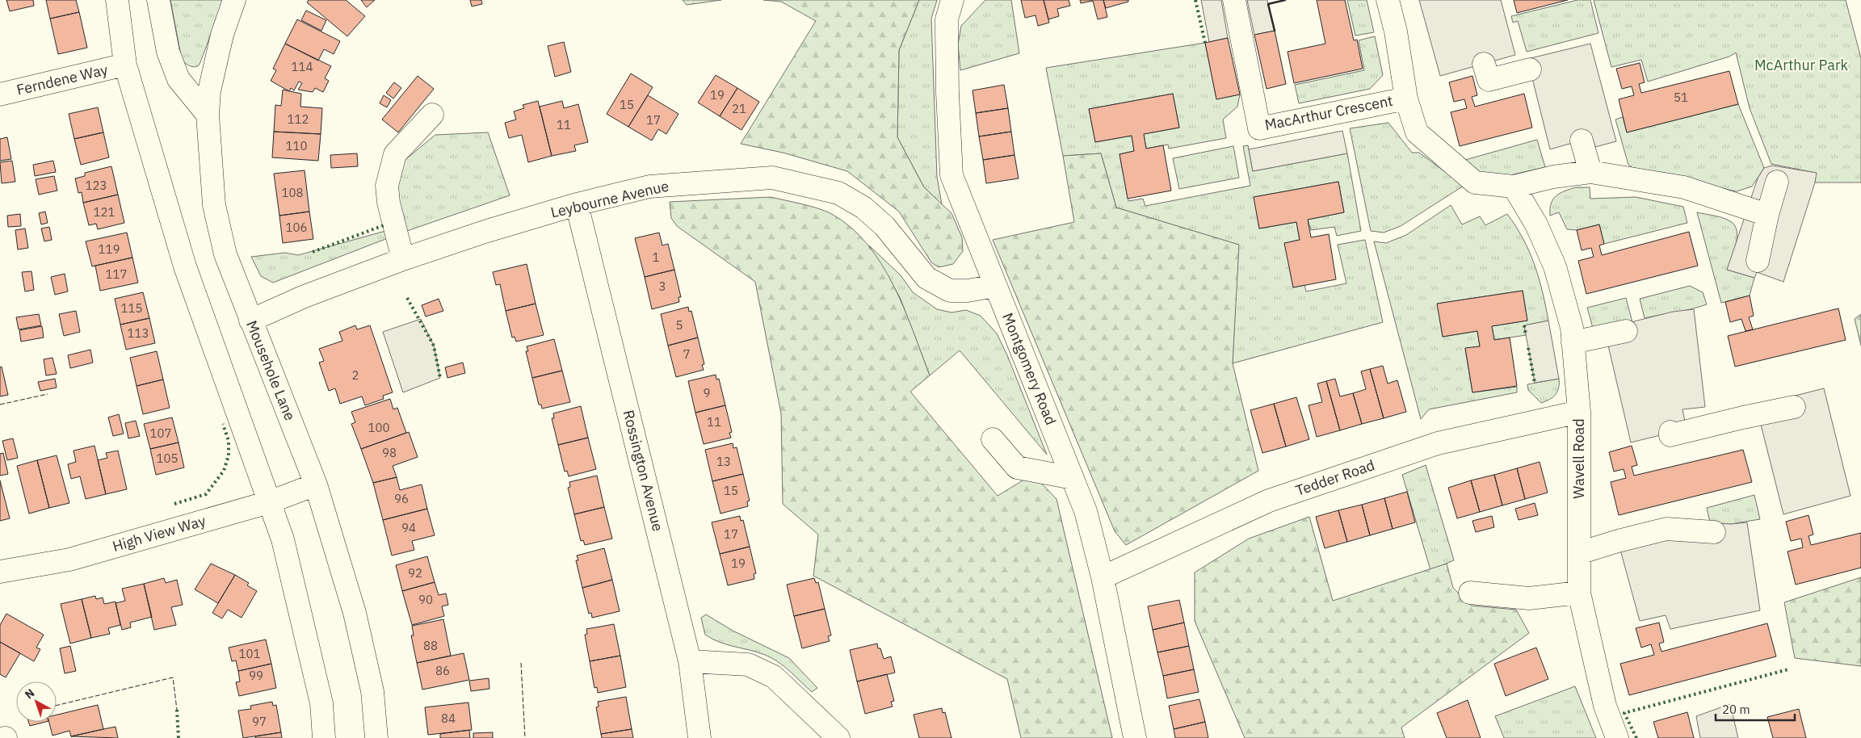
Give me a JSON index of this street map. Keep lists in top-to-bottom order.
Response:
{
  "streets": {
    "street": [
      "Ferndene Way",
      "MacArthur Crescent",
      "Leybourne Avenue",
      "Montgomery Road",
      "Mousehole Lane",
      "Wavell Road",
      "Rossington Avenue",
      "Tedder Road",
      "High View Way"
    ]
  },
  "crossings": [
    ["MacArthur Crescent", "Wavell Road"],
    ["Leybourne Avenue", "Montgomery Road"],
    ["Leybourne Avenue", "Mousehole Lane"],
    ["Leybourne Avenue", "Rossington Avenue"],
    ["Montgomery Road", "Tedder Road"],
    ["Mousehole Lane", "High View Way"],
    ["Wavell Road", "Tedder Road"]
  ],
  "parks": ["McArthur Park"],
  "house_numbers": [
    "114",
    "19",
    "51",
    "15",
    "21",
    "112",
    "17",
    "11",
    "110",
    "123",
    "108",
    "121",
    "106",
    "119",
    "1",
    "117",
    "3",
    "115",
    "5",
    "113",
    "7",
    "2",
    "9",
    "11",
    "100",
    "107",
    "98",
    "105",
    "13",
    "15",
    "96",
    "94",
    "17",
    "19",
    "92",
    "90",
    "88",
    "101",
    "86",
    "99",
    "84",
    "97"
  ],
  "scale_bar": "20 m",
  "north": "top left"
}
